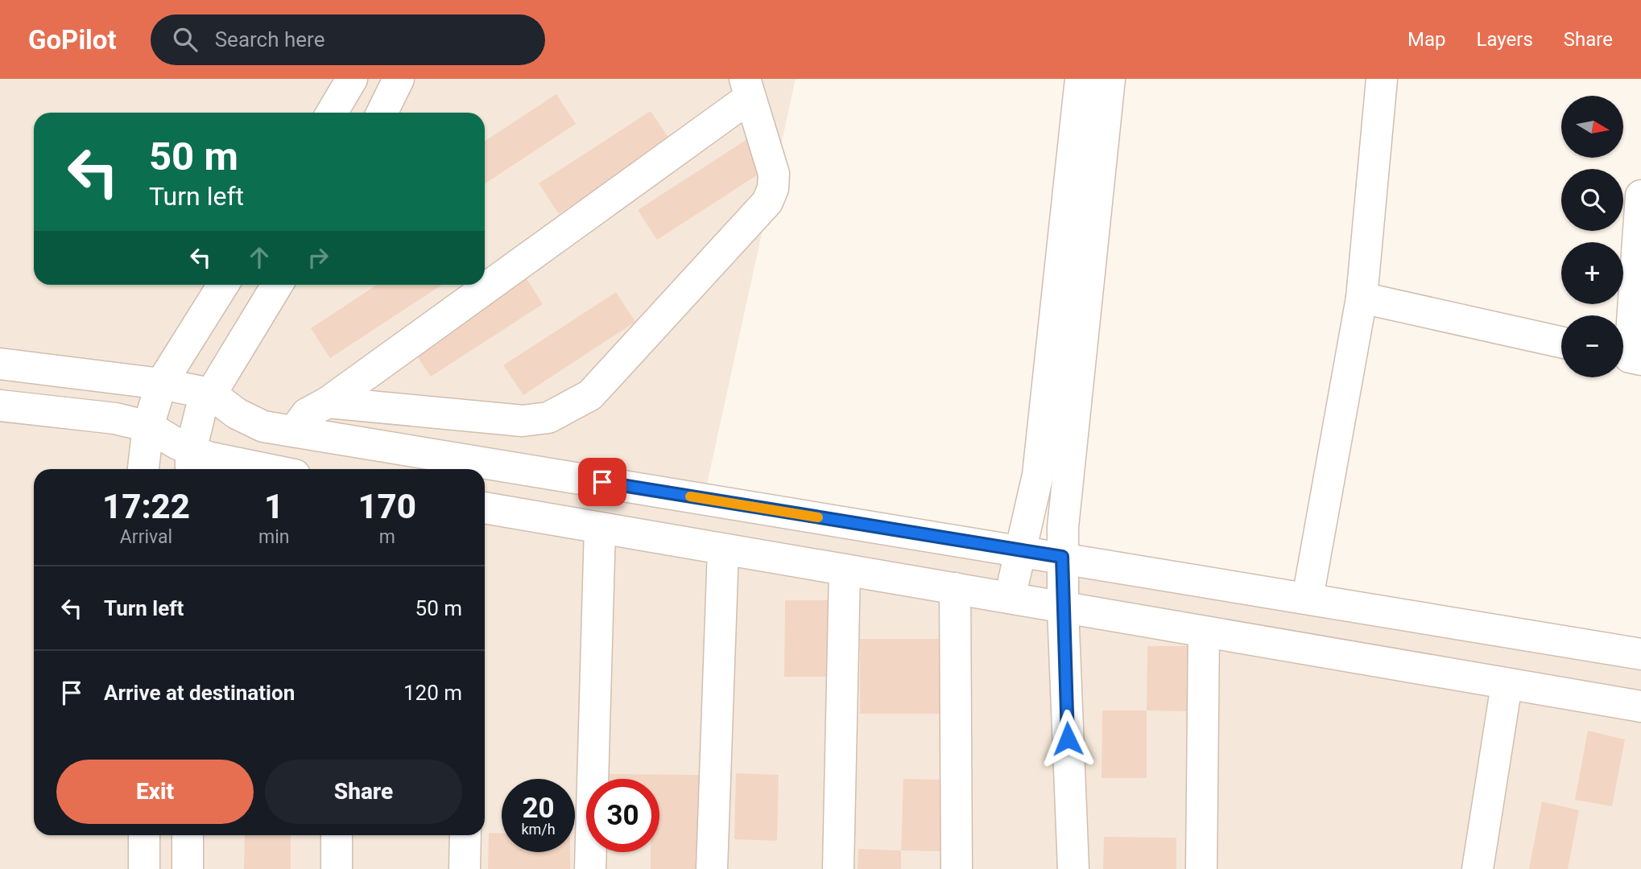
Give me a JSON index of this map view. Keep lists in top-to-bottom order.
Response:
{
  "north": "right",
  "page": {
    "header": "GoPilot",
    "search": "Search here",
    "nav": ["Map", "Layers", "Share"],
    "map_buttons": ["+", "−"],
    "turn": ["50 m", "Turn left"],
    "eta": [
      "17:22",
      "Arrival",
      "1",
      "min",
      "170",
      "m"
    ],
    "list": [
      {
        "name": "Turn left",
        "value": "50 m"
      },
      {
        "name": "Arrive at destination",
        "value": "120 m"
      }
    ],
    "buttons": ["Exit", "Share"],
    "speed": "20 km/h",
    "limit": "30"
  }
}
